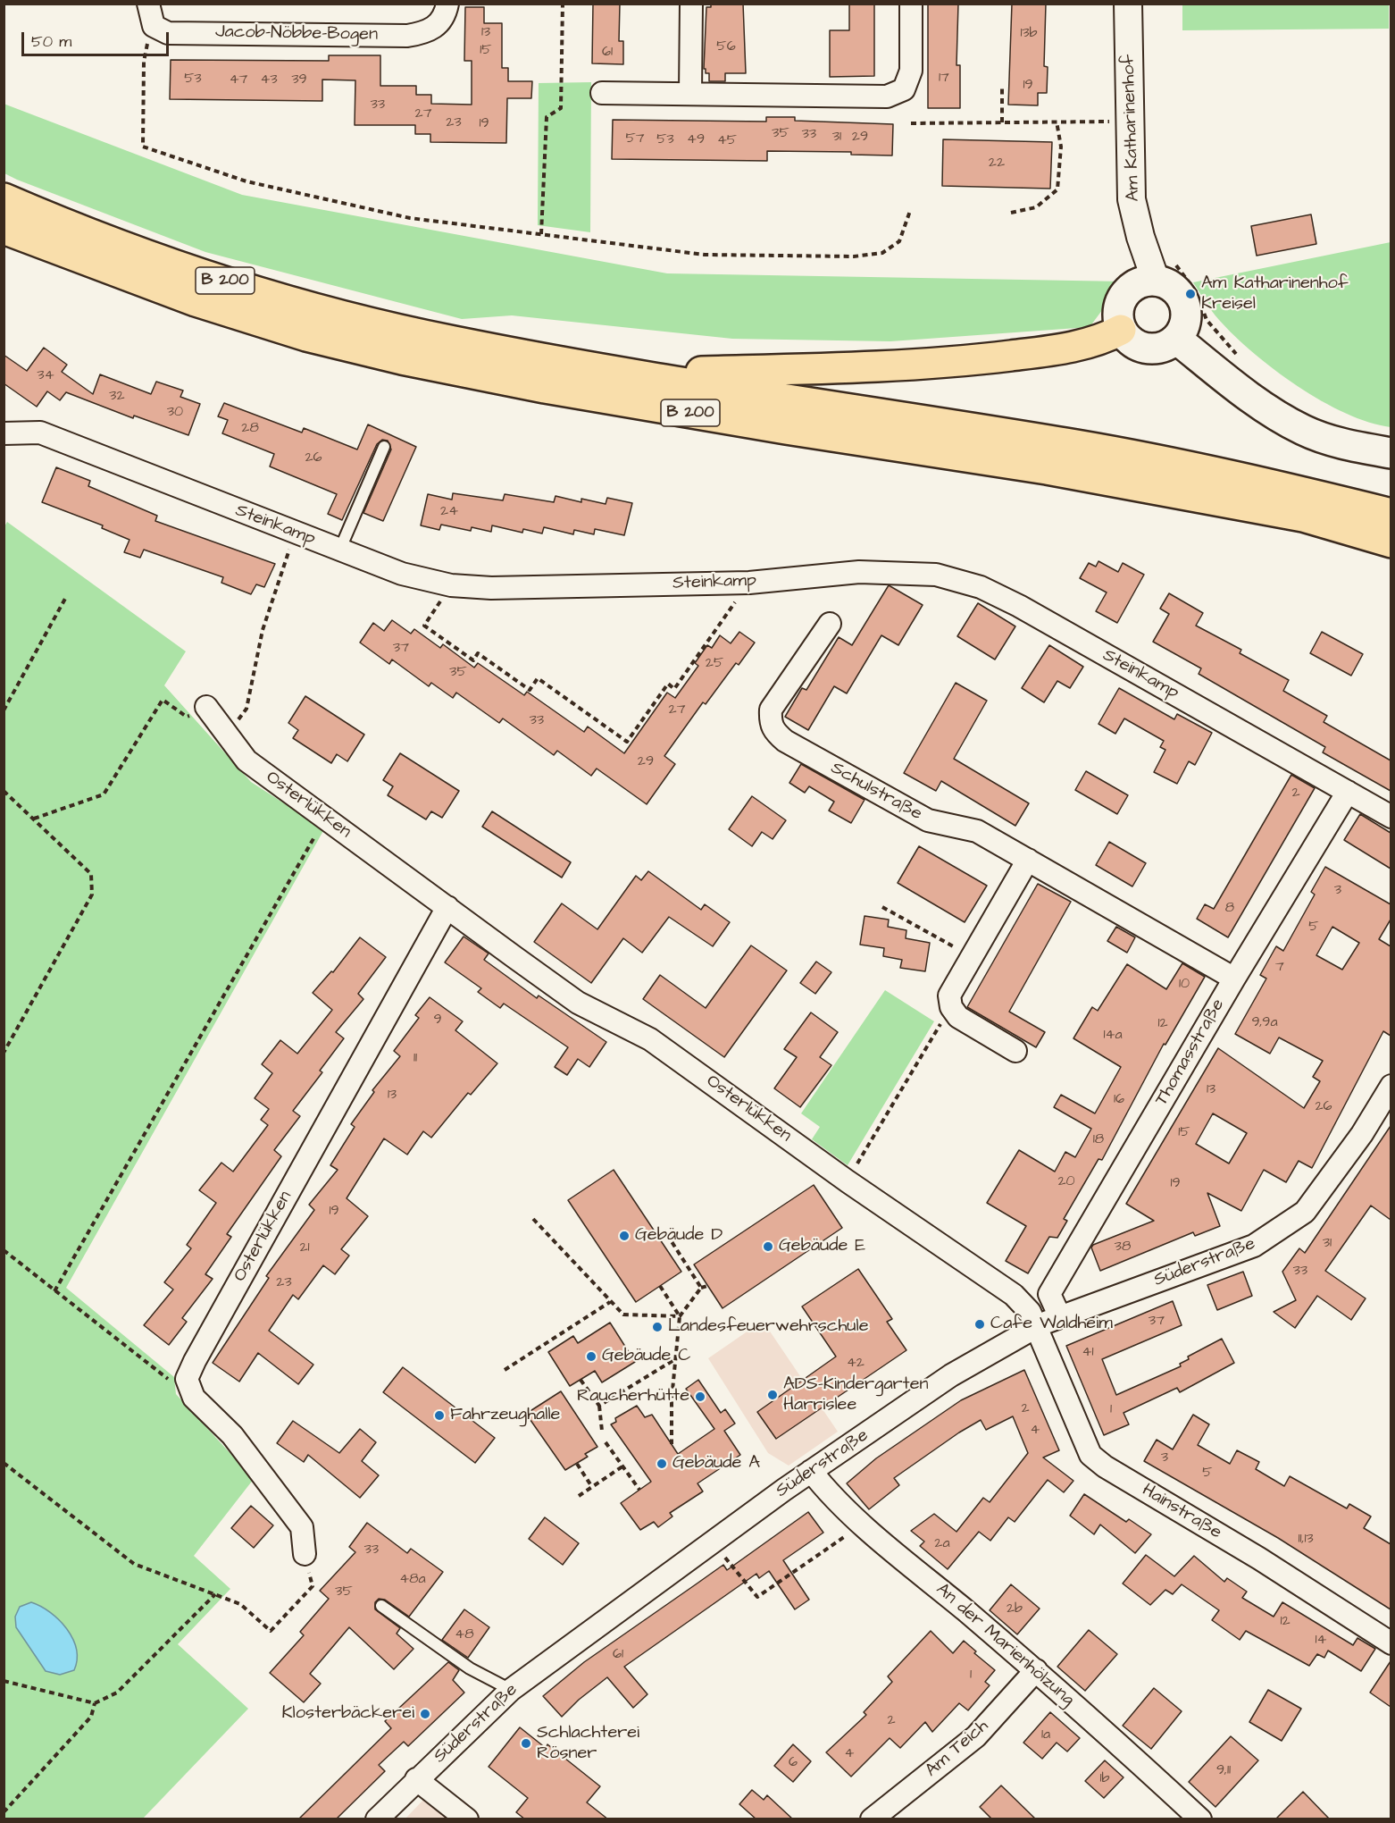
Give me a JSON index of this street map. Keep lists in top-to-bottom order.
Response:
{
  "streets": {
    "highway": ["B 200"],
    "street": [
      "Jacob-Nöbbe-Bogen",
      "Am Katharinenhof",
      "Steinkamp",
      "Schulstraße",
      "Osterlükken",
      "Thomasstraße",
      "Süderstraße",
      "Hainstraße",
      "An der Marienhölzung",
      "Am Teich"
    ]
  },
  "crossings": [
    ["Steinkamp", "Thomasstraße"],
    ["Schulstraße", "Thomasstraße"],
    ["Osterlükken", "Süderstraße"],
    ["Osterlükken", "Hainstraße"],
    ["Thomasstraße", "Süderstraße"],
    ["Süderstraße", "Hainstraße"],
    ["Süderstraße", "An der Marienhölzung"],
    ["An der Marienhölzung", "Am Teich"]
  ],
  "places": [
    "Am Katharinenhof Kreisel",
    "Gebäude D",
    "Gebäude E",
    "Cafe Waldheim",
    "Landesfeuerwehrschule",
    "Gebäude C",
    "ADS-Kindergarten Harrislee",
    "Raucherhütte",
    "Fahrzeughalle",
    "Gebäude A",
    "Klosterbäckerei",
    "Schlachterei Rösner"
  ],
  "house_numbers": [
    "13",
    "13b",
    "56",
    "15",
    "61",
    "17",
    "53",
    "47",
    "43",
    "39",
    "19",
    "33",
    "27",
    "23",
    "19",
    "35",
    "33",
    "31",
    "29",
    "57",
    "53",
    "49",
    "45",
    "22",
    "34",
    "32",
    "30",
    "28",
    "26",
    "24",
    "37",
    "25",
    "35",
    "27",
    "33",
    "29",
    "2",
    "3",
    "8",
    "5",
    "7",
    "10",
    "9",
    "9,9a",
    "12",
    "14a",
    "11",
    "13",
    "13",
    "16",
    "26",
    "15",
    "18",
    "20",
    "19",
    "19",
    "31",
    "38",
    "21",
    "33",
    "23",
    "37",
    "41",
    "42",
    "2",
    "1",
    "4",
    "3",
    "5",
    "11,13",
    "2a",
    "33",
    "48a",
    "35",
    "2b",
    "12",
    "48",
    "14",
    "61",
    "1",
    "2",
    "1a",
    "4",
    "6",
    "9,11",
    "1b"
  ],
  "scale_bar": "50 m"
}
